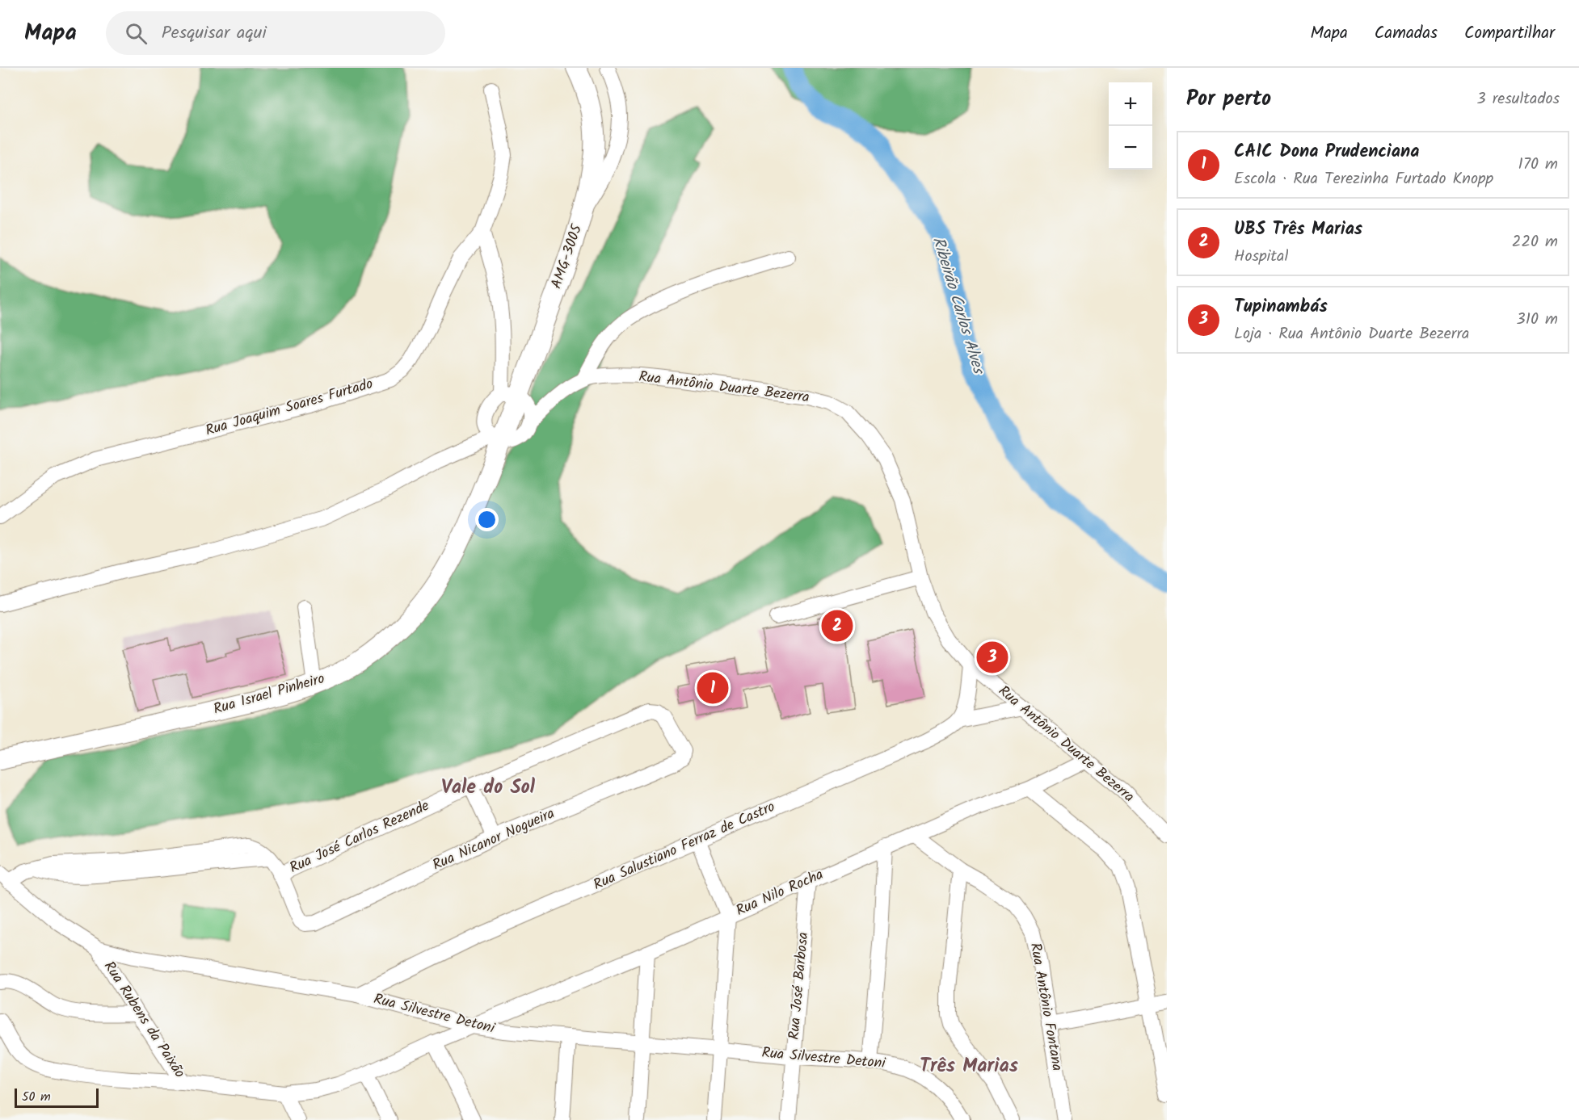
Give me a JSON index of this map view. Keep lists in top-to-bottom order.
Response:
{
  "streets": {
    "main road": ["AMG-3005", "Rua Israel Pinheiro"],
    "street": [
      "Rua Antônio Duarte Bezerra",
      "Rua Joaquim Soares Furtado",
      "Rua José Carlos Rezende",
      "Rua Nicanor Nogueira",
      "Rua Salustiano Ferraz de Castro",
      "Rua Nilo Rocha",
      "Rua José Barbosa",
      "Rua Antônio Fontana",
      "Rua Silvestre Detoni",
      "Rua Rubens da Paixão"
    ]
  },
  "crossings": [
    ["AMG-3005", "Rua Antônio Duarte Bezerra"],
    ["AMG-3005", "Rua Israel Pinheiro"],
    ["Rua Antônio Duarte Bezerra", "Rua Israel Pinheiro"],
    ["Rua Antônio Duarte Bezerra", "Rua Nilo Rocha"],
    ["Rua José Carlos Rezende", "Rua Nicanor Nogueira"],
    ["Rua Salustiano Ferraz de Castro", "Rua Silvestre Detoni"],
    ["Rua Nilo Rocha", "Rua José Barbosa"],
    ["Rua Nilo Rocha", "Rua Antônio Fontana"],
    ["Rua Nilo Rocha", "Rua Silvestre Detoni"],
    ["Rua Nilo Rocha", "Rua Rubens da Paixão"],
    ["Rua José Barbosa", "Rua Silvestre Detoni"],
    ["Rua Silvestre Detoni", "Rua Rubens da Paixão"]
  ],
  "districts": ["Vale do Sol", "Três Marias"],
  "water": ["Ribeirão Carlos Alves"],
  "scale_bar": "50 m",
  "page": {
    "header": "Mapa",
    "search": "Pesquisar aqui",
    "nav": ["Mapa", "Camadas", "Compartilhar"],
    "heading": ["Por perto", "3 resultados"],
    "map_buttons": ["+", "−"],
    "list": [
      {
        "mark": "1",
        "name": "CAIC Dona Prudenciana",
        "note": "Escola · Rua Terezinha Furtado Knopp",
        "value": "170 m"
      },
      {
        "mark": "2",
        "name": "UBS Três Marias",
        "note": "Hospital",
        "value": "220 m"
      },
      {
        "mark": "3",
        "name": "Tupinambás",
        "note": "Loja · Rua Antônio Duarte Bezerra",
        "value": "310 m"
      }
    ],
    "pins": ["2", "3", "1"],
    "scale": "50 m"
  }
}
